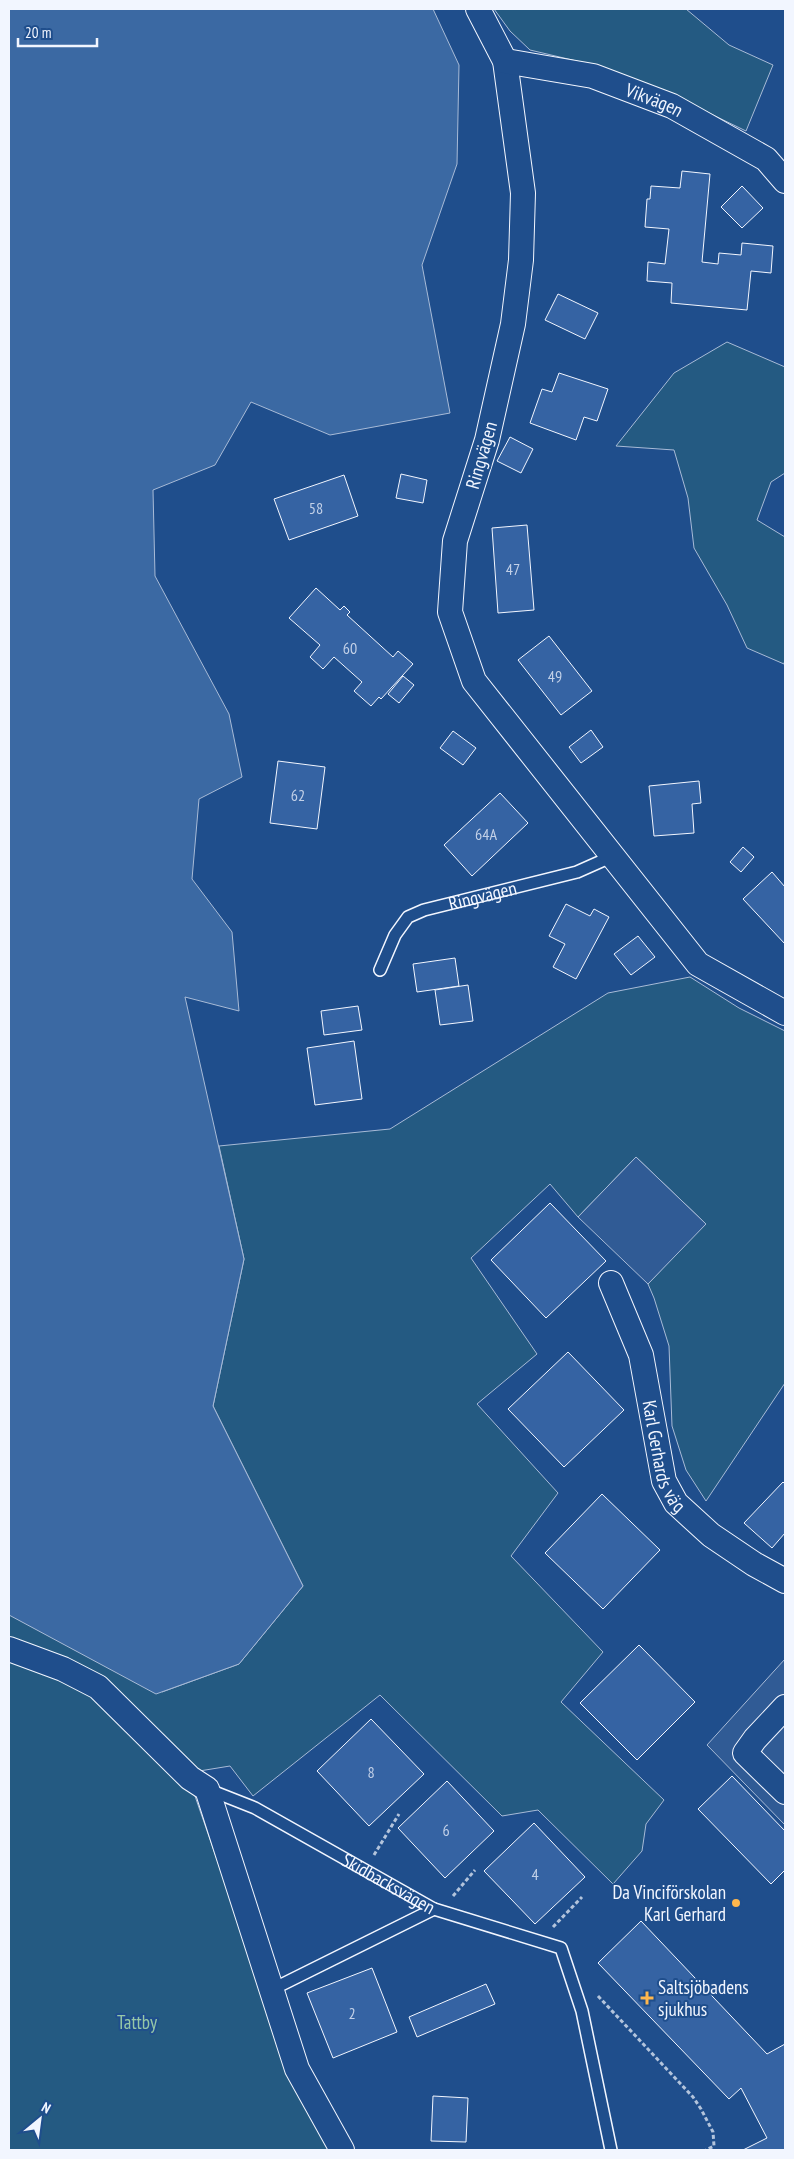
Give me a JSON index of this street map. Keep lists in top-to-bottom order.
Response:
{
  "streets": {
    "street": [
      "Vikvägen",
      "Ringvägen",
      "Karl Gerhards väg",
      "Skidbacksvägen"
    ]
  },
  "crossings": [
    ["Vikvägen", "Ringvägen"]
  ],
  "parks": ["Tattby"],
  "places": {
    "other": ["Da Vinciförskolan Karl Gerhard"],
    "health": ["Saltsjöbadens sjukhus"]
  },
  "house_numbers": [
    "58",
    "47",
    "60",
    "49",
    "62",
    "64A",
    "8",
    "6",
    "4",
    "2"
  ],
  "scale_bar": "20 m",
  "north": "top right"
}
